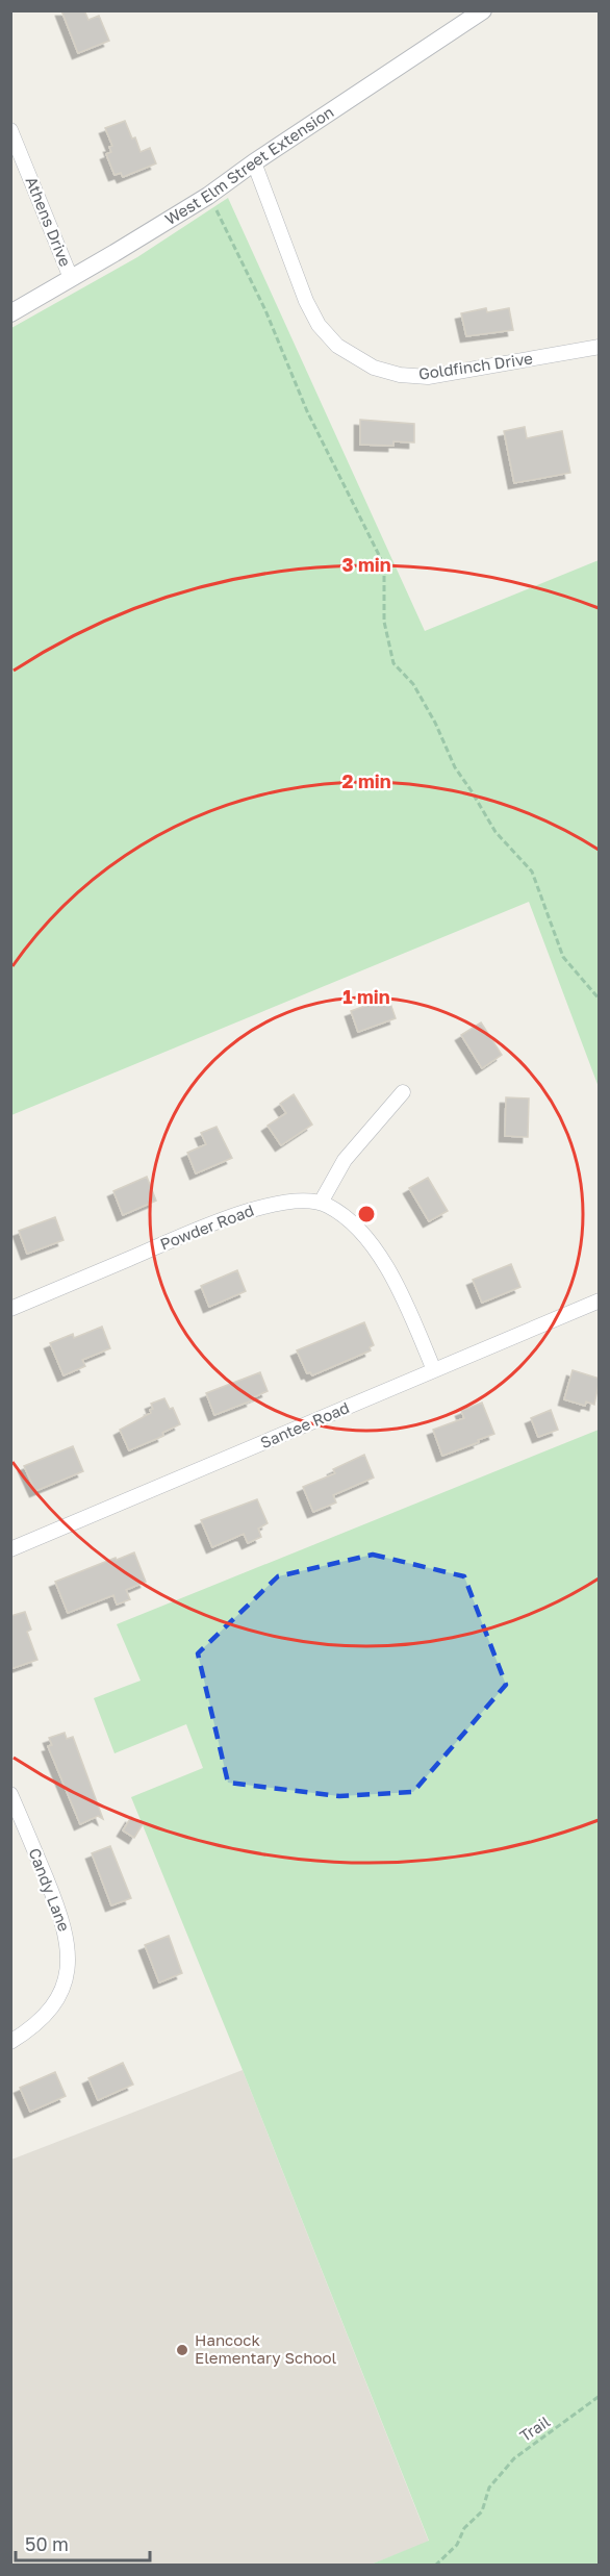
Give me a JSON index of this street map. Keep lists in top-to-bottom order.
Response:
{
  "streets": {
    "street": [
      "West Elm Street Extension",
      "Athens Drive",
      "Goldfinch Drive",
      "Powder Road",
      "Santee Road",
      "Candy Lane"
    ],
    "path": ["Trail"]
  },
  "crossings": [
    ["West Elm Street Extension", "Athens Drive"],
    ["West Elm Street Extension", "Goldfinch Drive"]
  ],
  "places": ["Hancock Elementary School"],
  "scale_bar": "50 m",
  "rings": ["3 min", "2 min", "1 min"]
}
